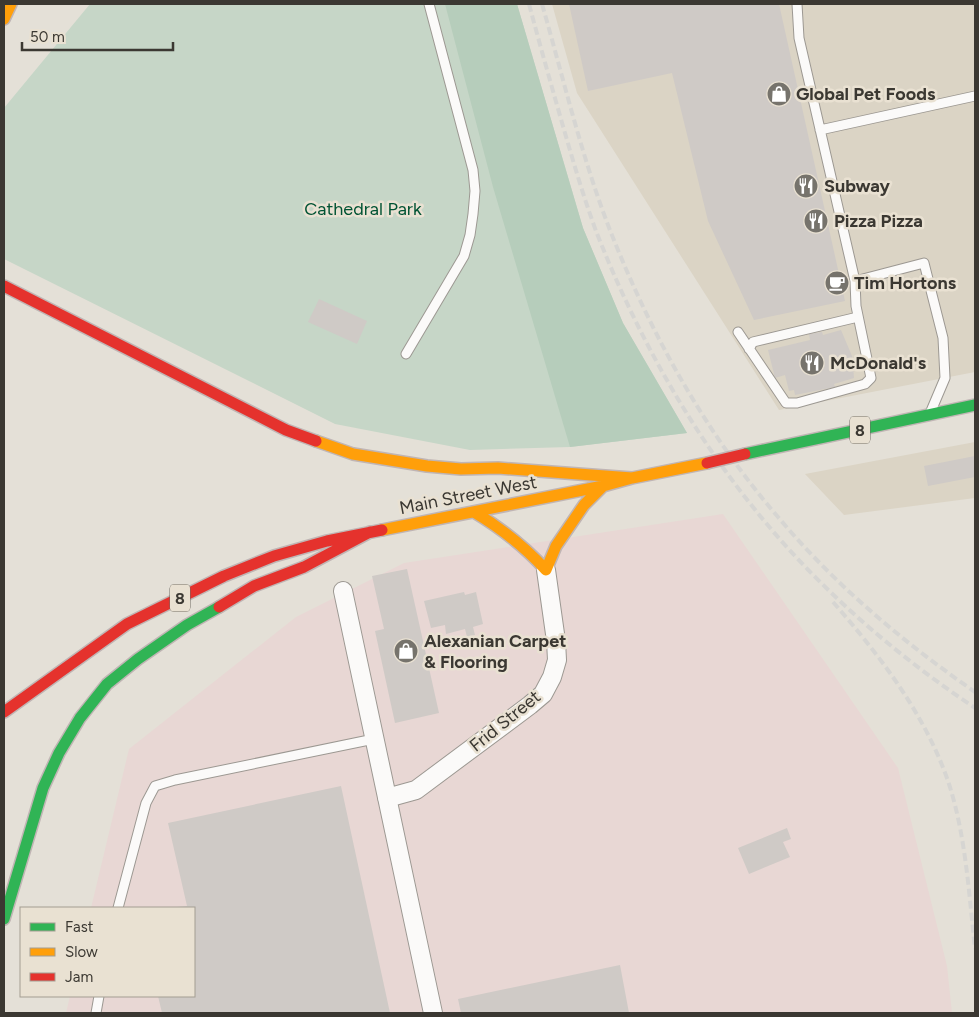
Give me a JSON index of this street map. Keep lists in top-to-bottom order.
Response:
{
  "streets": {
    "main road": ["8", "Main Street West"],
    "street": ["Frid Street"]
  },
  "parks": ["Cathedral Park"],
  "places": {
    "shop": ["Global Pet Foods", "Alexanian Carpet & Flooring"],
    "restaurant": ["Subway", "Pizza Pizza", "McDonald's"],
    "cafe": ["Tim Hortons"]
  },
  "legend": ["Fast", "Slow", "Jam"],
  "scale_bar": "50 m"
}
